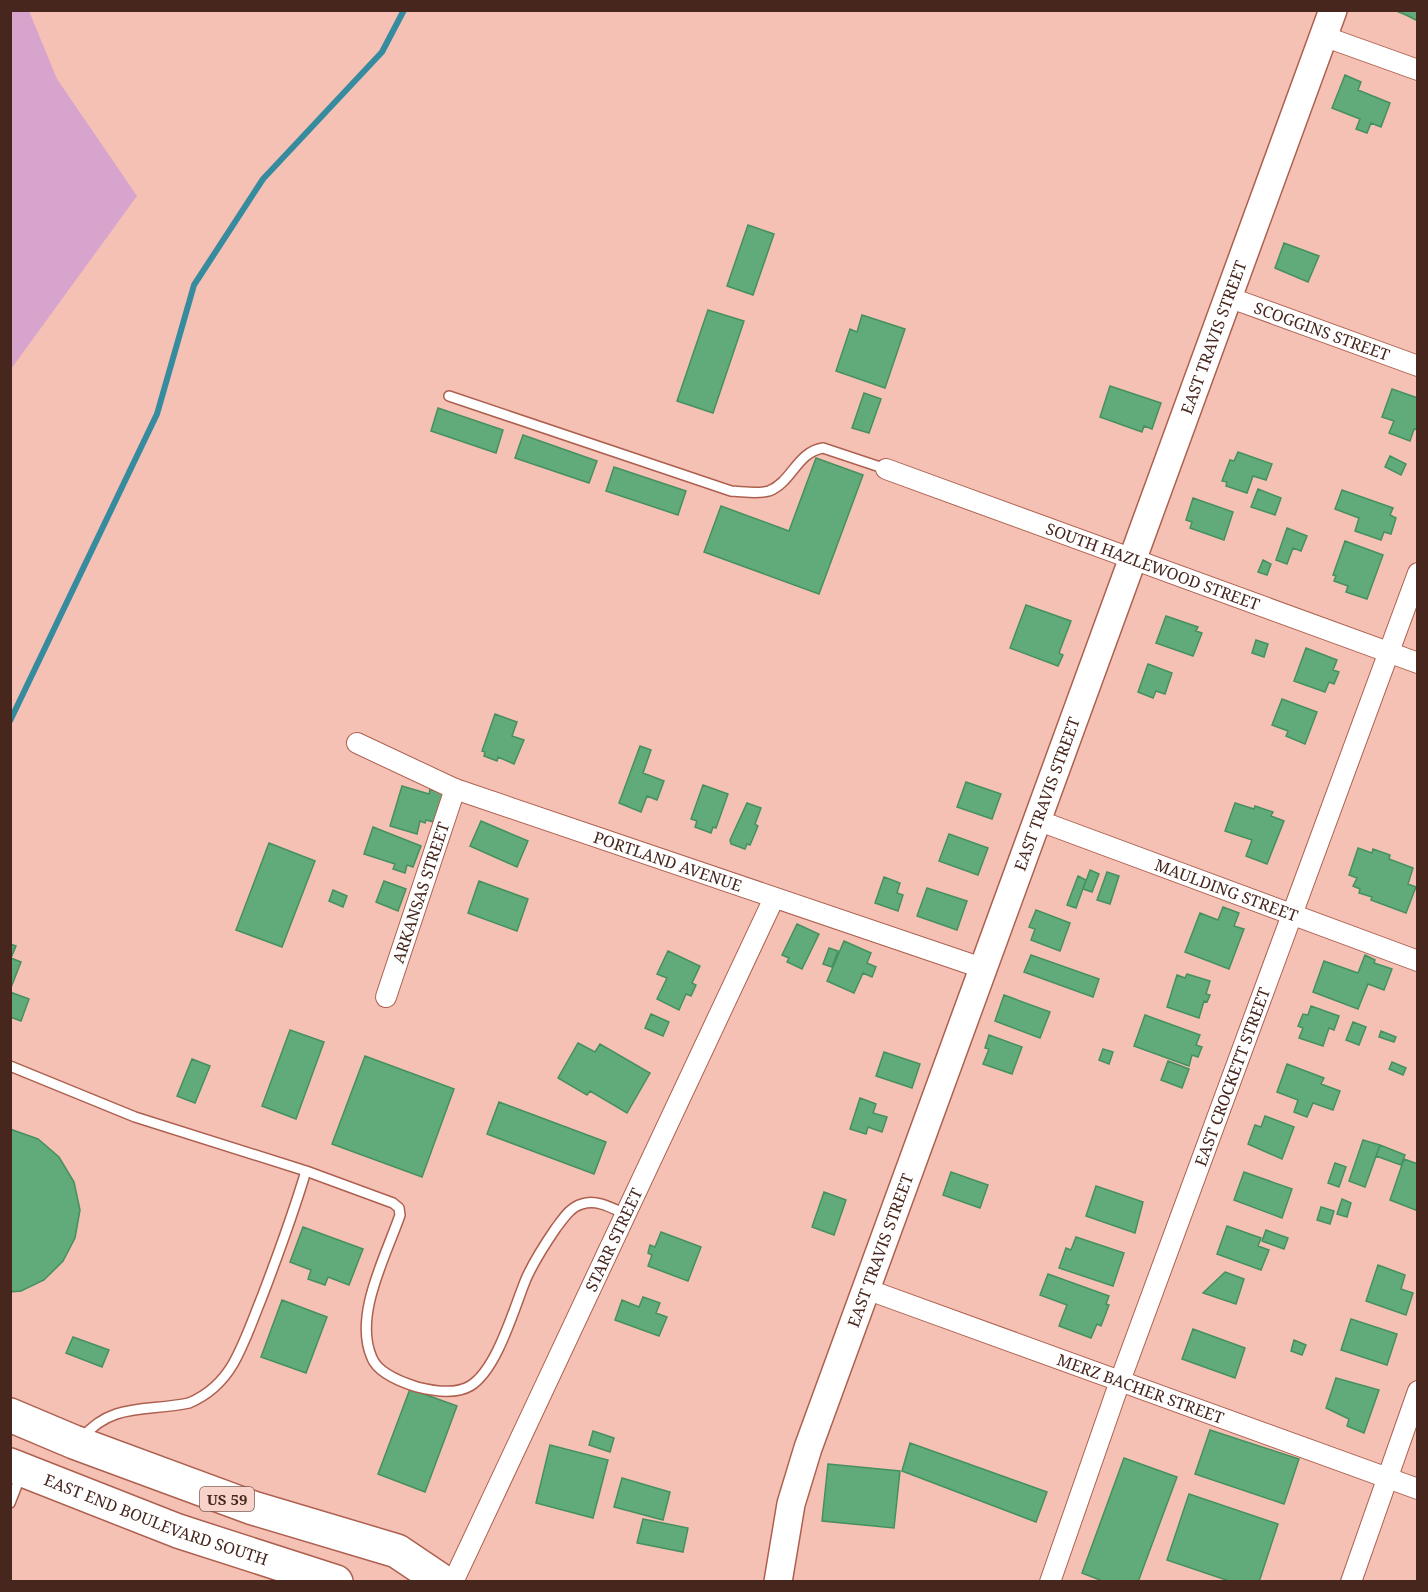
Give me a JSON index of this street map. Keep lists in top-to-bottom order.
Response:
{
  "streets": {
    "highway": ["US 59", "EAST END BOULEVARD SOUTH"],
    "street": [
      "SCOGGINS STREET",
      "EAST TRAVIS STREET",
      "SOUTH HAZLEWOOD STREET",
      "PORTLAND AVENUE",
      "MAULDING STREET",
      "ARKANSAS STREET",
      "EAST CROCKETT STREET",
      "STARR STREET",
      "MERZ BACHER STREET"
    ]
  },
  "crossings": [
    ["SCOGGINS STREET", "EAST TRAVIS STREET"],
    ["EAST TRAVIS STREET", "SOUTH HAZLEWOOD STREET"],
    ["EAST TRAVIS STREET", "PORTLAND AVENUE"],
    ["EAST TRAVIS STREET", "MAULDING STREET"],
    ["EAST TRAVIS STREET", "MERZ BACHER STREET"],
    ["SOUTH HAZLEWOOD STREET", "EAST CROCKETT STREET"],
    ["PORTLAND AVENUE", "ARKANSAS STREET"],
    ["PORTLAND AVENUE", "STARR STREET"],
    ["MAULDING STREET", "EAST CROCKETT STREET"],
    ["EAST CROCKETT STREET", "MERZ BACHER STREET"]
  ]
}
